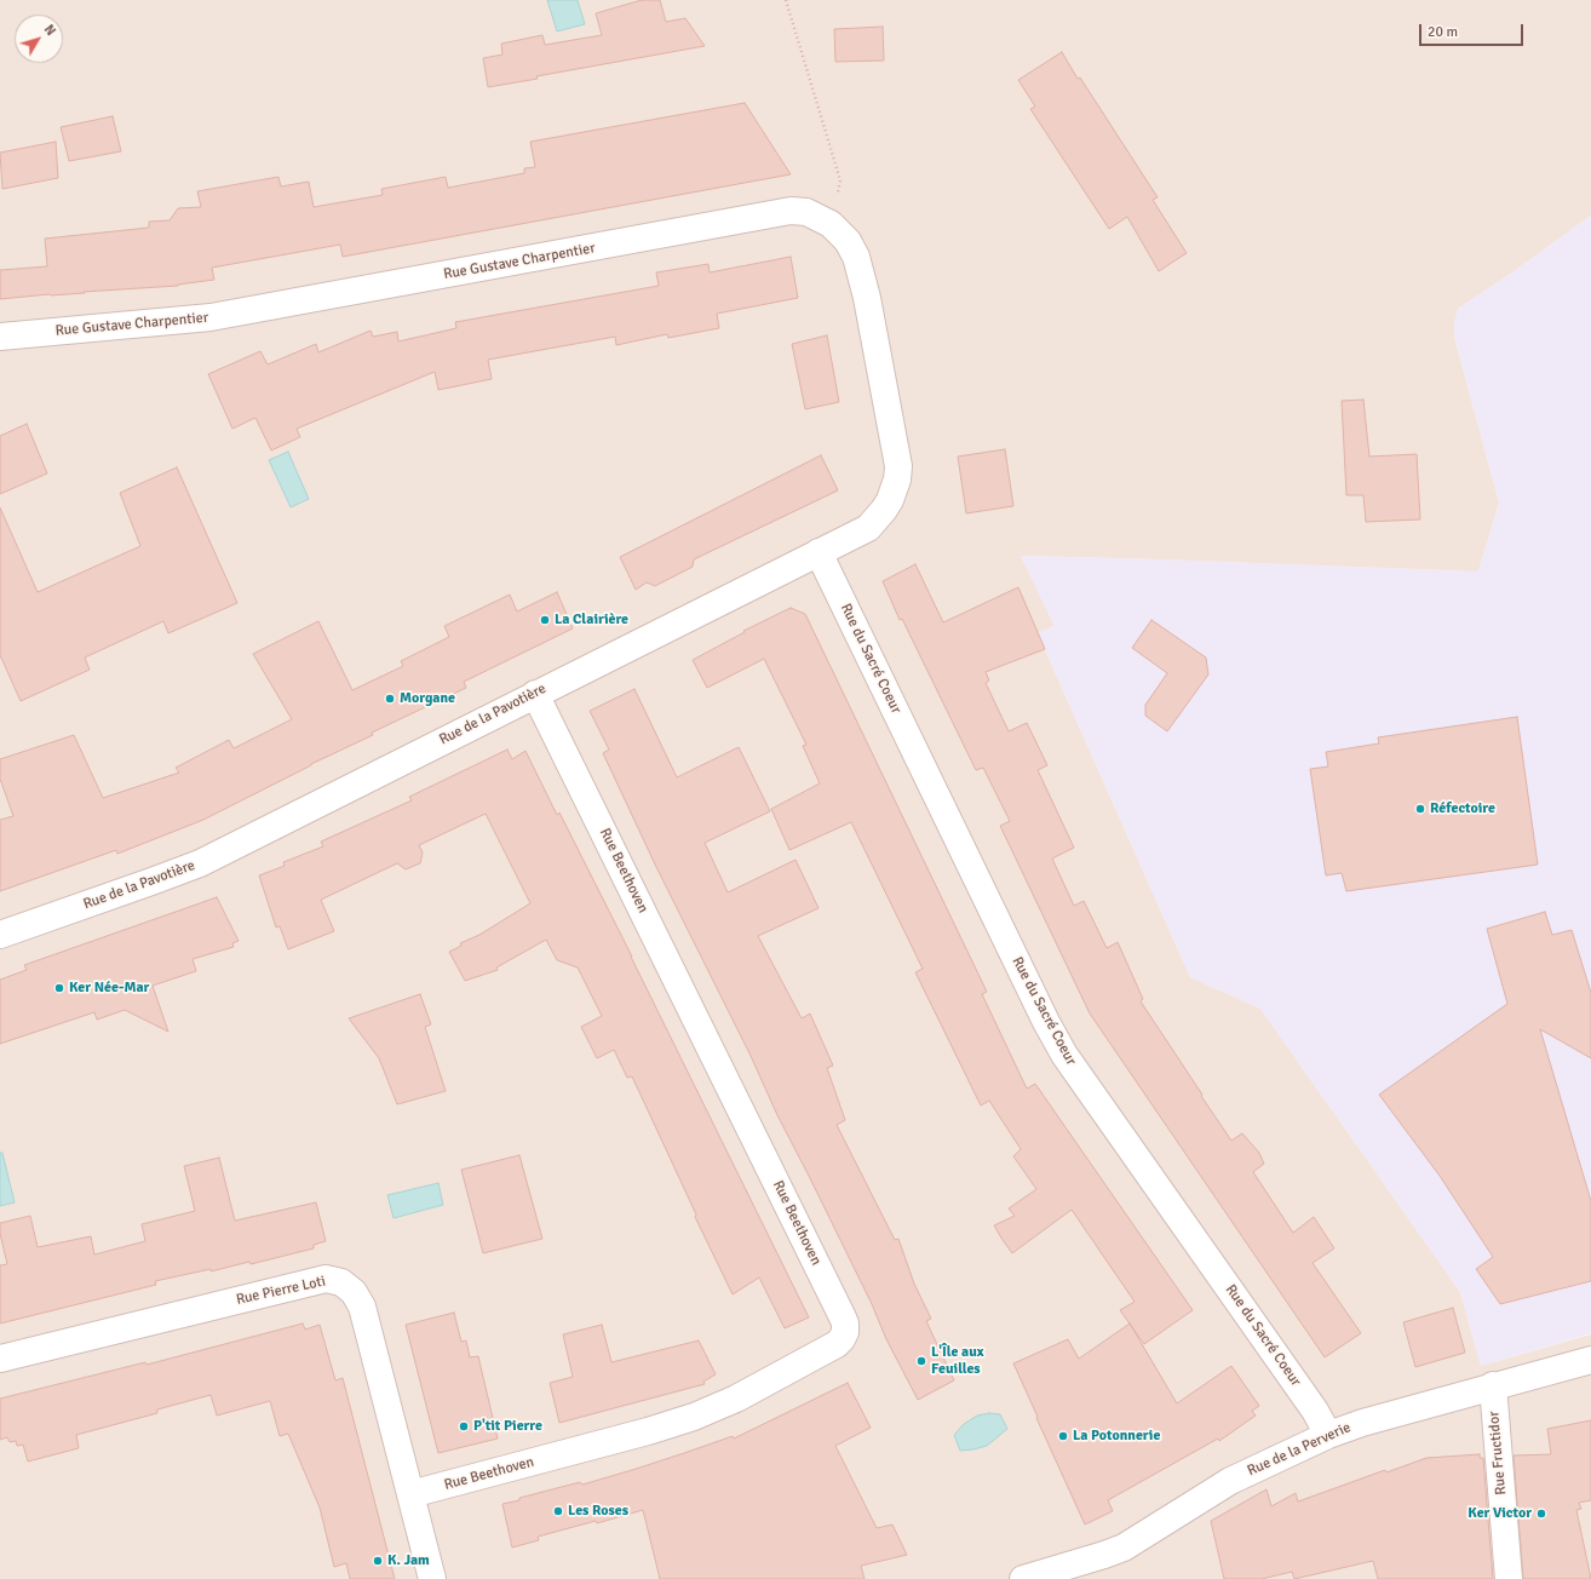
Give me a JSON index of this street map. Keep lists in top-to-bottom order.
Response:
{
  "streets": {
    "street": [
      "Rue Gustave Charpentier",
      "Rue du Sacré Coeur",
      "Rue de la Pavotière",
      "Rue Beethoven",
      "Rue Pierre Loti",
      "Rue de la Perverie",
      "Rue Fructidor"
    ]
  },
  "crossings": [
    ["Rue Gustave Charpentier", "Rue de la Pavotière"],
    ["Rue du Sacré Coeur", "Rue de la Pavotière"],
    ["Rue du Sacré Coeur", "Rue de la Perverie"],
    ["Rue de la Pavotière", "Rue Beethoven"],
    ["Rue Beethoven", "Rue Pierre Loti"],
    ["Rue de la Perverie", "Rue Fructidor"]
  ],
  "places": [
    "La Clairière",
    "Morgane",
    "Réfectoire",
    "Ker Née-Mar",
    "L'Île aux Feuilles",
    "P'tit Pierre",
    "La Potonnerie",
    "Les Roses",
    "Ker Victor",
    "K. Jam"
  ],
  "scale_bar": "20 m",
  "north": "top right"
}
